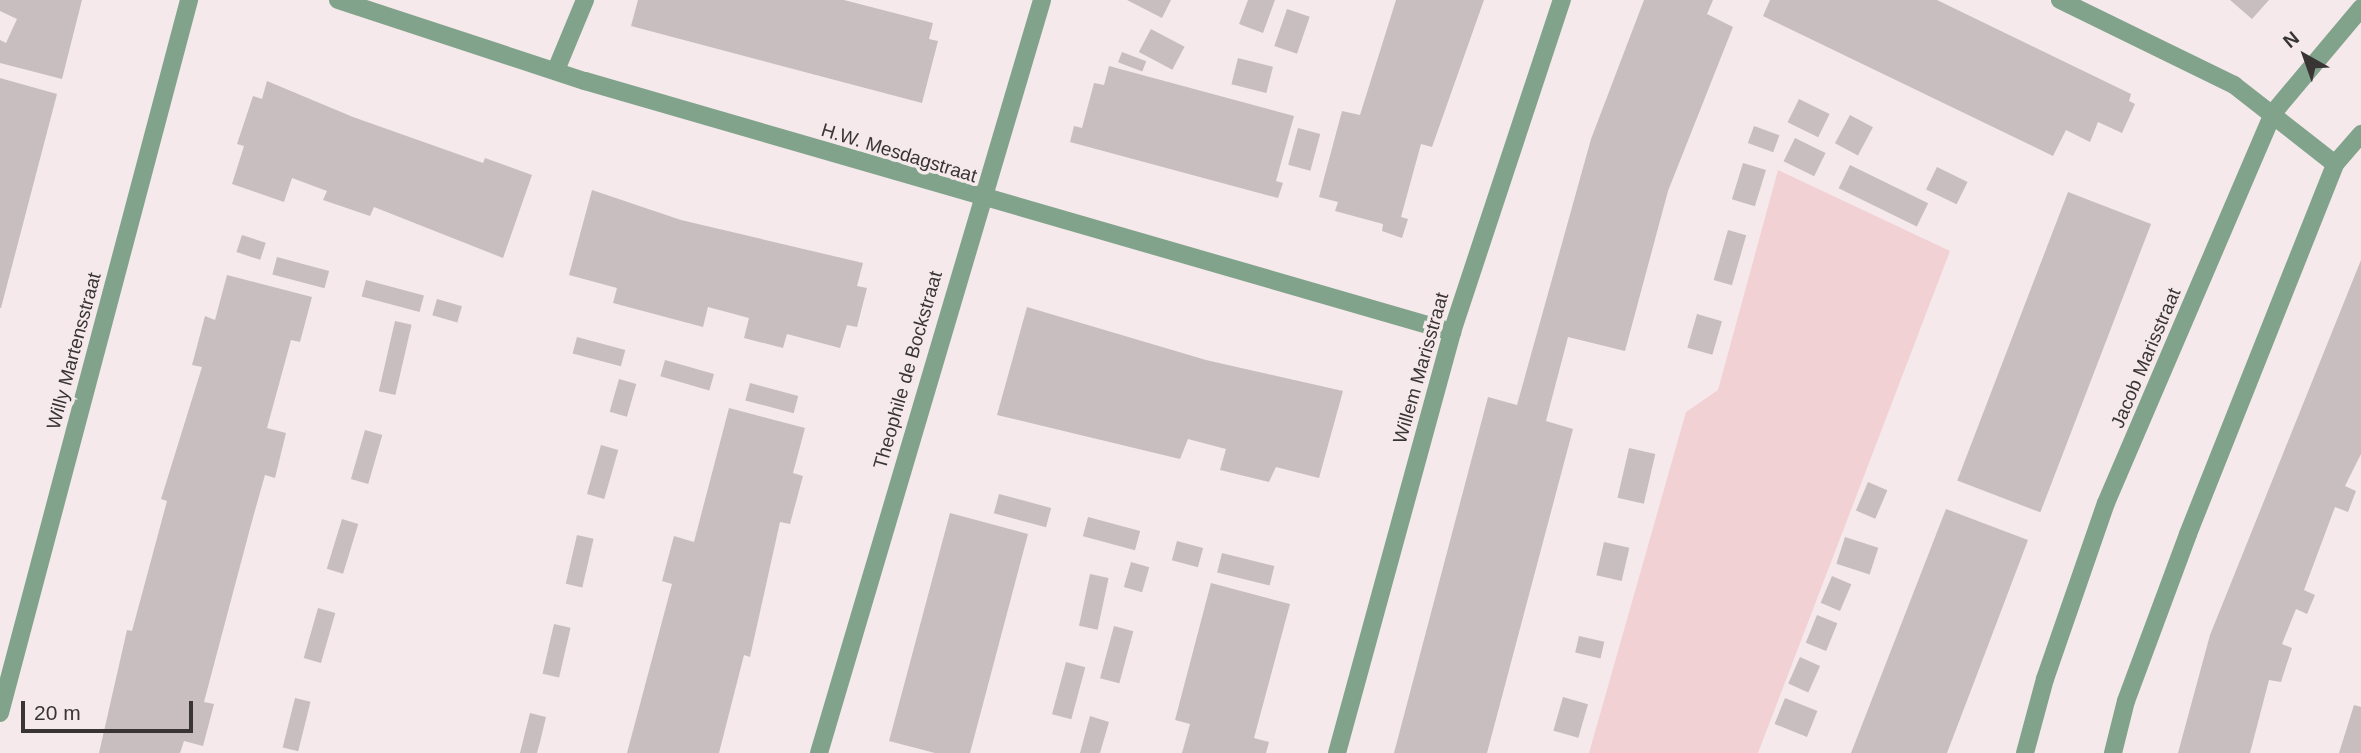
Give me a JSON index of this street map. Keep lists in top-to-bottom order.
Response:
{
  "streets": {
    "street": [
      "H.W. Mesdagstraat",
      "Willy Martensstraat",
      "Jacob Marisstraat",
      "Willem Marisstraat",
      "Theophile de Bockstraat"
    ]
  },
  "crossings": [
    ["H.W. Mesdagstraat", "Willem Marisstraat"],
    ["H.W. Mesdagstraat", "Theophile de Bockstraat"]
  ],
  "scale_bar": "20 m",
  "north": "top left"
}
